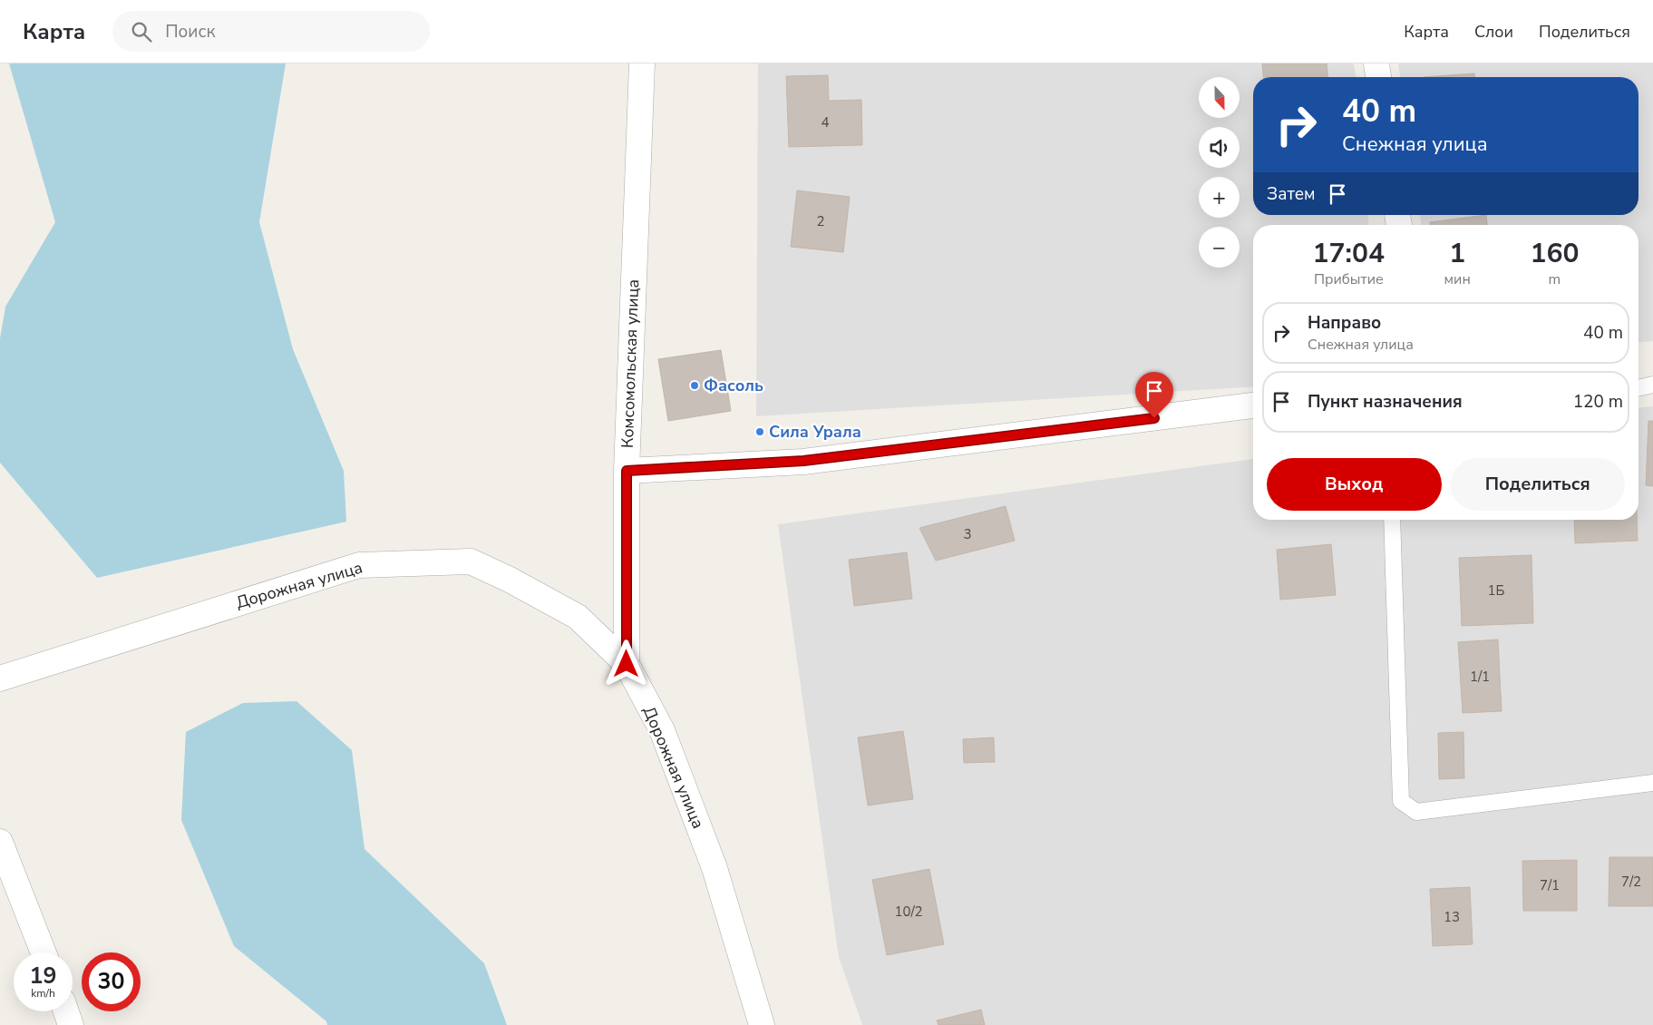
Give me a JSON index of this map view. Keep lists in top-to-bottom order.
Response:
{
  "streets": {
    "street": ["Комсомольская улица", "Дорожная улица"]
  },
  "crossings": [
    ["Комсомольская улица", "Дорожная улица"]
  ],
  "places": ["Фасоль", "Сила Урала"],
  "house_numbers": [
    "4",
    "2",
    "3",
    "1Б",
    "1/1",
    "7/2",
    "7/1",
    "10/2",
    "13"
  ],
  "north": "bottom",
  "page": {
    "header": "Карта",
    "search": "Поиск",
    "nav": ["Карта", "Слои", "Поделиться"],
    "map_buttons": ["+", "−"],
    "turn": ["40 m", "Снежная улица"],
    "then": "Затем",
    "eta": [
      "17:04",
      "Прибытие",
      "1",
      "мин",
      "160",
      "m"
    ],
    "list": [
      {
        "name": "Направо",
        "note": "Снежная улица",
        "value": "40 m"
      },
      {
        "name": "Пункт назначения",
        "value": "120 m"
      }
    ],
    "buttons": ["Выход", "Поделиться"],
    "speed": "19 km/h",
    "limit": "30"
  }
}
